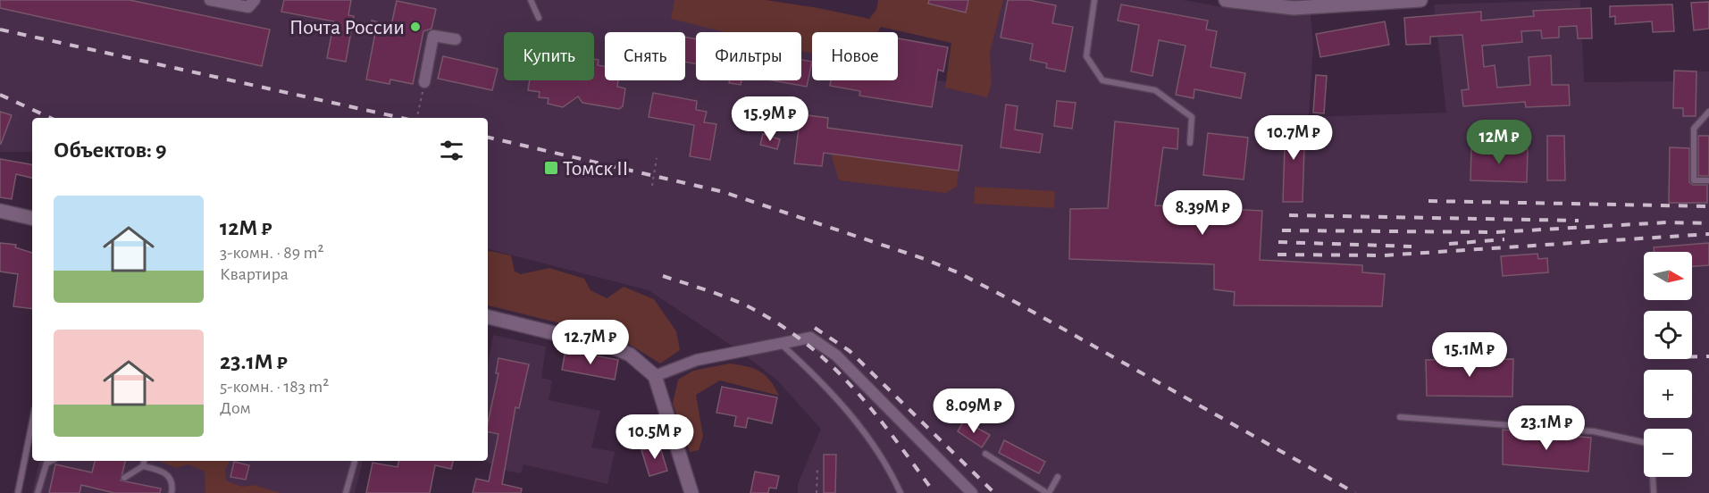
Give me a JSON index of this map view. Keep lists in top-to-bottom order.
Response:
{
  "places": {
    "other": ["Почта России"],
    "transit": ["Томск II"]
  },
  "north": "right",
  "page": {
    "chip": [
      "Купить",
      "Снять",
      "Фильтры",
      "Новое"
    ],
    "price": [
      "15.9M ₽",
      "10.7M ₽",
      "12M ₽",
      "8.39M ₽",
      "12.7M ₽",
      "15.1M ₽",
      "8.09M ₽",
      "23.1M ₽",
      "10.5M ₽"
    ],
    "heading": "Объектов: 9",
    "list": [
      {
        "name": "12M ₽",
        "note": "3-комн. · 89 m² · Квартира"
      },
      {
        "name": "23.1M ₽",
        "note": "5-комн. · 183 m² · Дом"
      }
    ],
    "map_buttons": ["+", "−"]
  }
}
